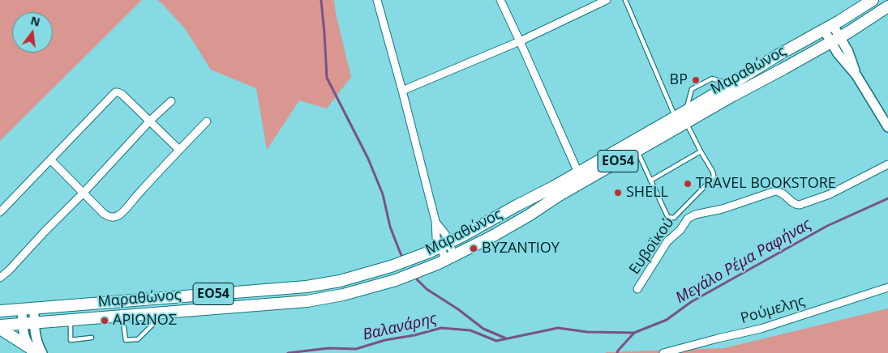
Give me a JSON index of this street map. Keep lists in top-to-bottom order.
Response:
{
  "streets": {
    "main road": ["Μαραθώνος", "ΕΟ54"],
    "street": ["Ευβοϊκού", "Ρούμελης"]
  },
  "water": ["Μεγάλο Ρέμα Ραφήνας", "Βαλανάρης"],
  "places": [
    "BP",
    "TRAVEL BOOKSTORE",
    "SHELL",
    "ΒΥΖΑΝΤΙΟΥ",
    "ΑΡΙΩΝΟΣ"
  ],
  "north": "top"
}
